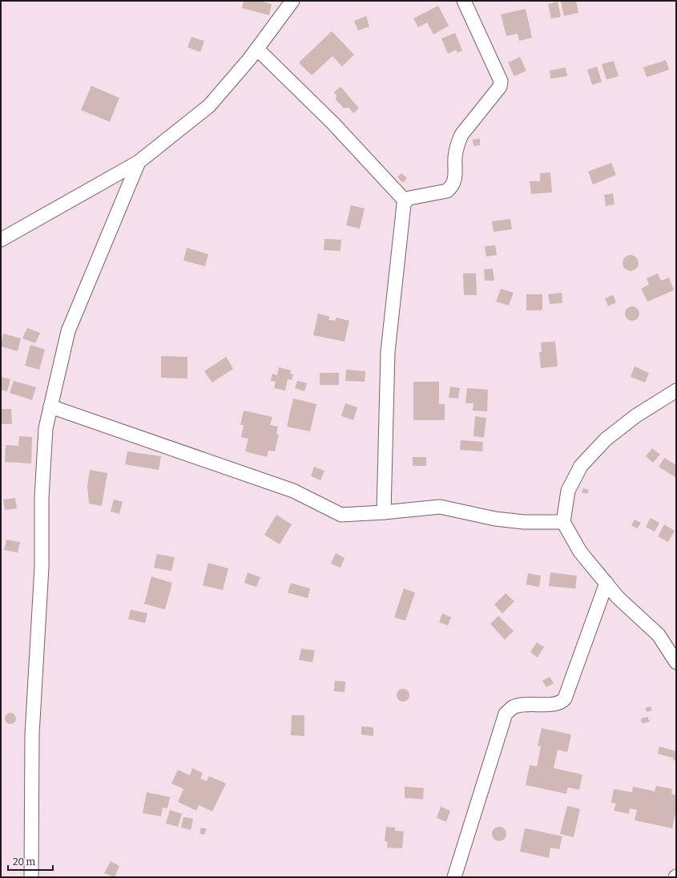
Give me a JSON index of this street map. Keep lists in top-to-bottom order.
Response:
{
  "scale_bar": "20 m"
}
